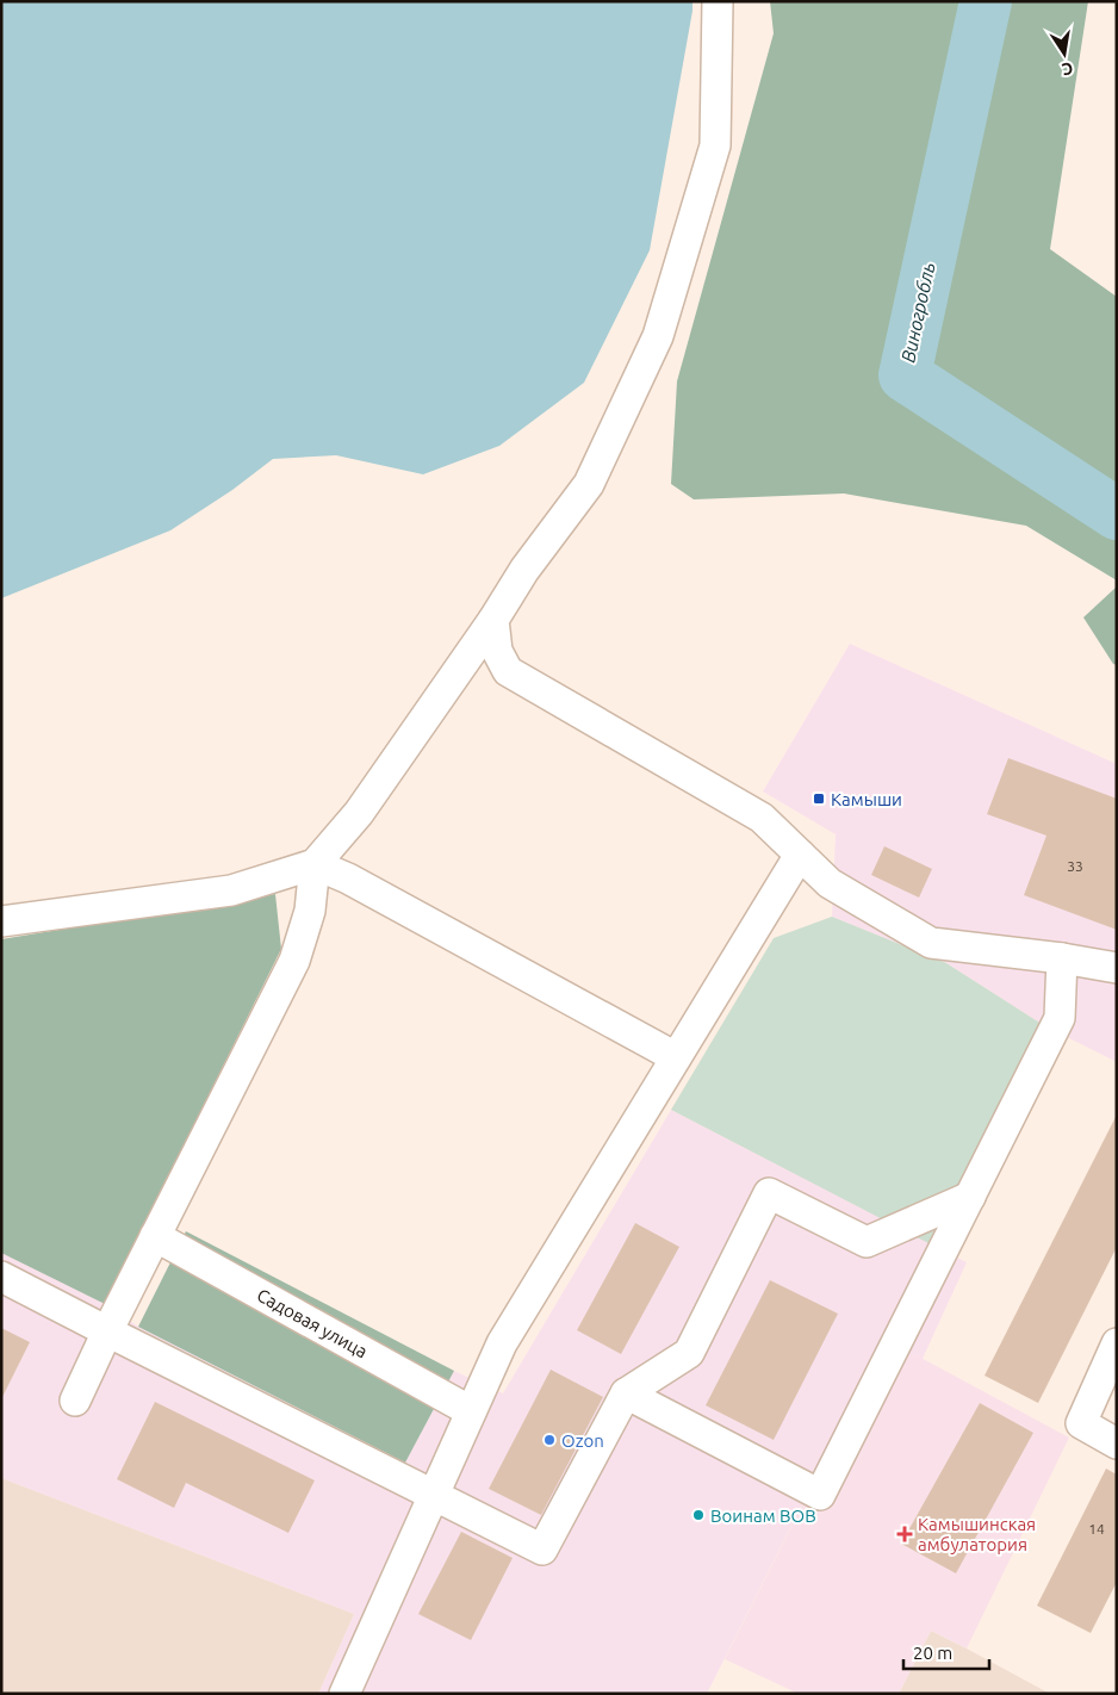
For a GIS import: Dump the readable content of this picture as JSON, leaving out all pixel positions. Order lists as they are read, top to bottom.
{
  "streets": {
    "street": ["Садовая улица"]
  },
  "water": ["Виногробль"],
  "places": {
    "transit": ["Камыши"],
    "other": ["Ozon", "Воинам ВОВ"],
    "health": ["Камышинская амбулатория"]
  },
  "house_numbers": ["33", "14"],
  "scale_bar": "20 m",
  "north": "bottom"
}
